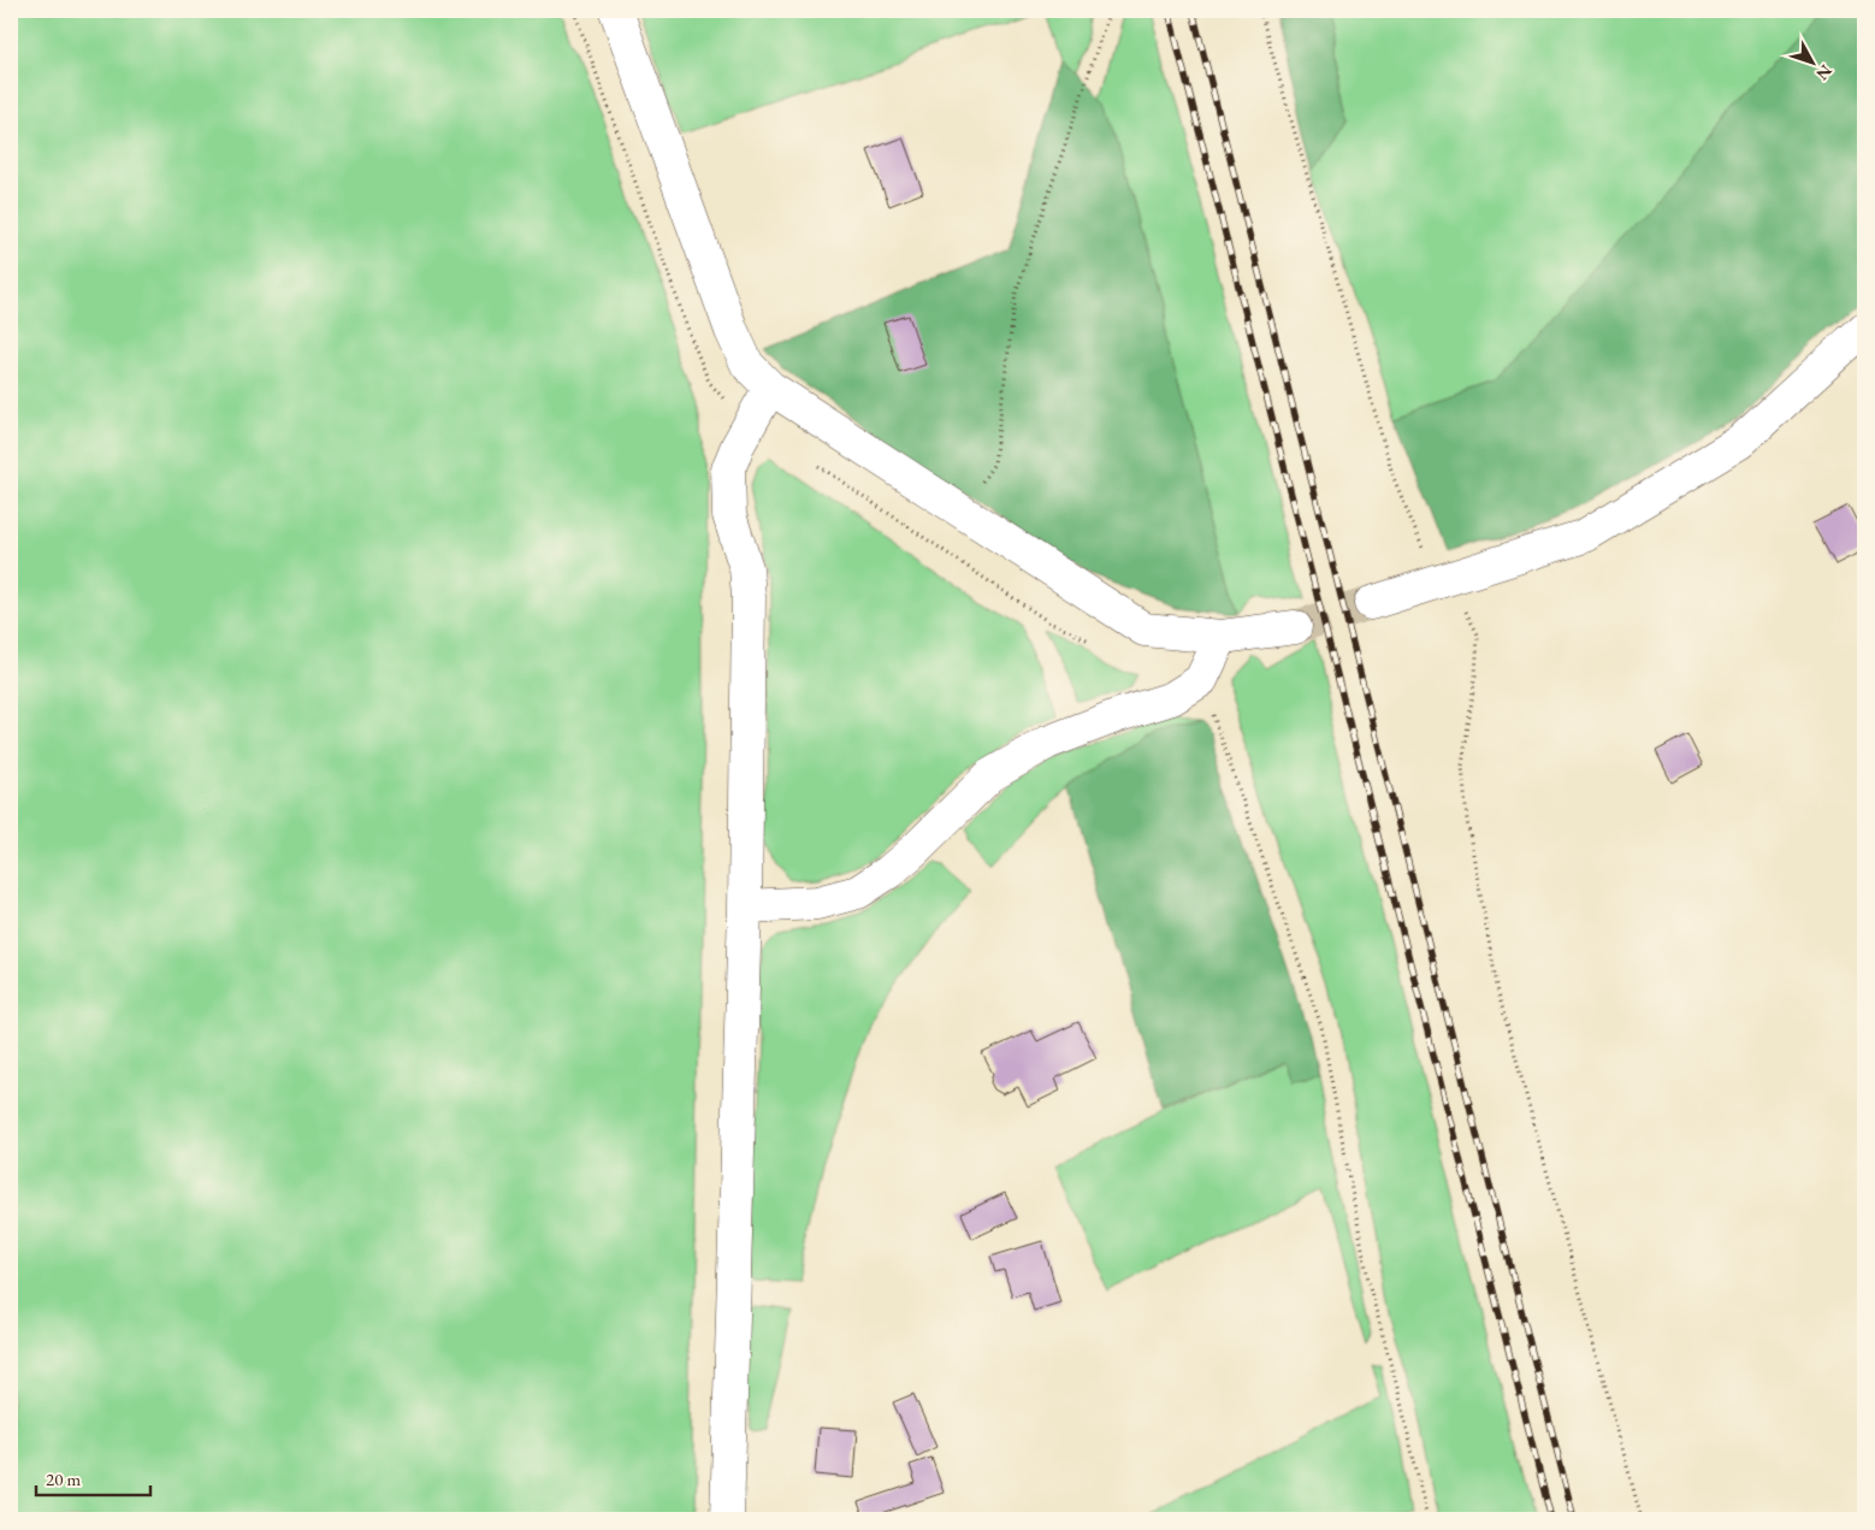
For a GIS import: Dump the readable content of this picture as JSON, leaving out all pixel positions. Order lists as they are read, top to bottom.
{
  "scale_bar": "20 m",
  "north": "bottom right"
}
